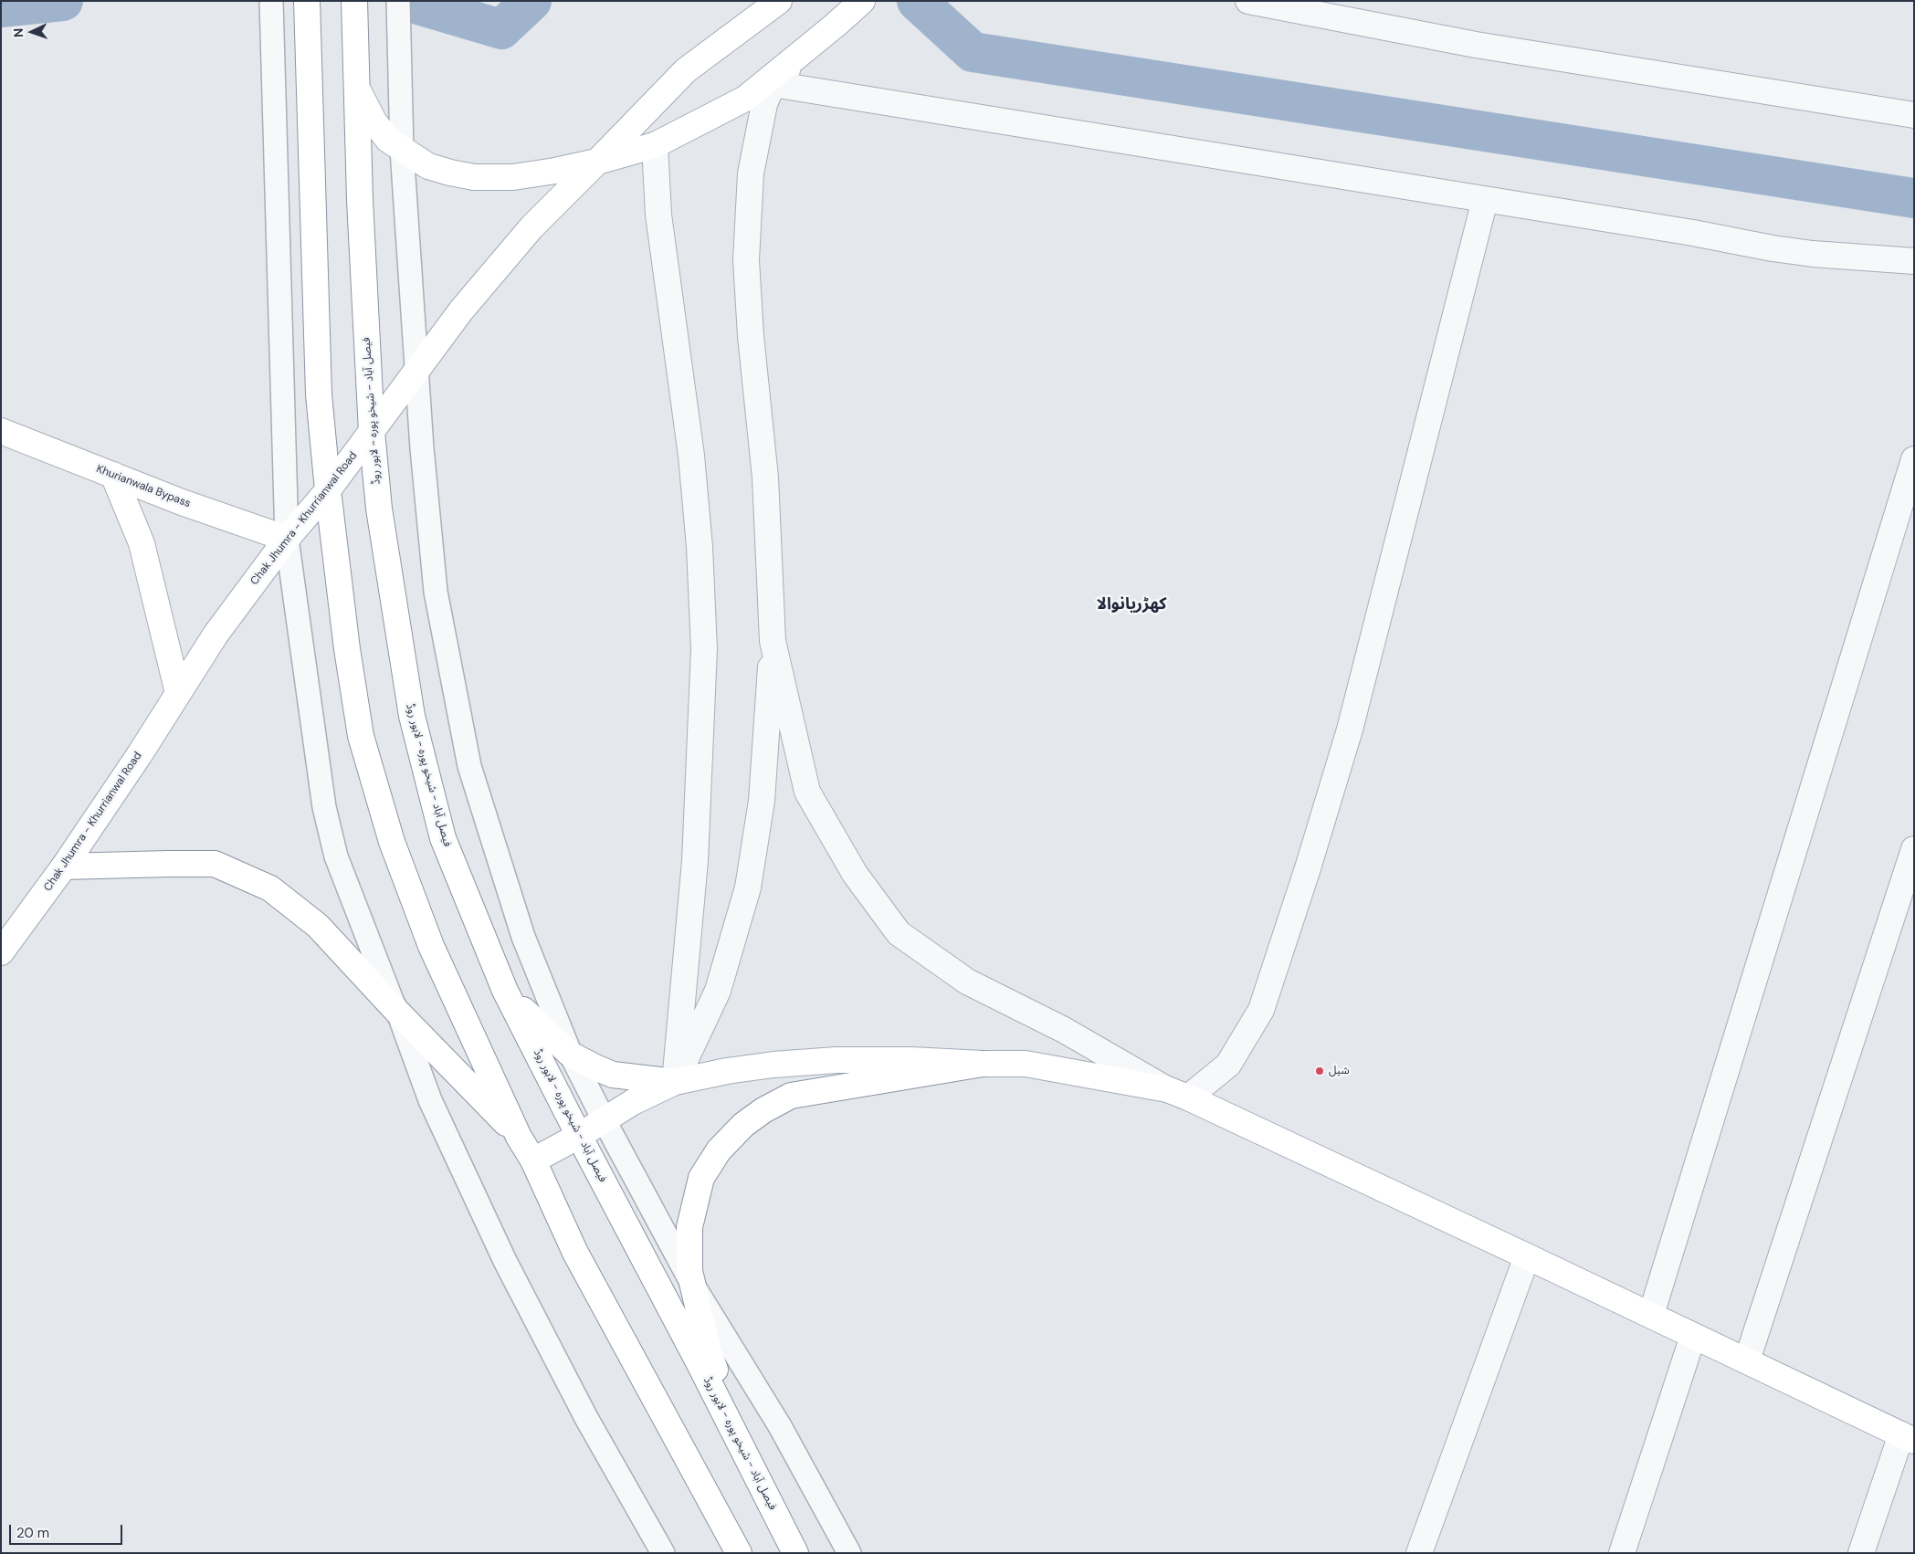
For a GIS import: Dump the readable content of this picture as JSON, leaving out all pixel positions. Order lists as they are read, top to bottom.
{
  "streets": {
    "main road": ["فیصل آباد - شیخو پورہ - لاہور روڈ", "Khurianwala Bypass", "Chak Jhumra - Khurrianwal Road"]
  },
  "crossings": [
    ["فیصل آباد - شیخو پورہ - لاہور روڈ", "Chak Jhumra - Khurrianwal Road"],
    ["Khurianwala Bypass", "Chak Jhumra - Khurrianwal Road"]
  ],
  "districts": ["کھڑریانوالا"],
  "places": ["شیل"],
  "scale_bar": "20 m",
  "north": "left"
}
